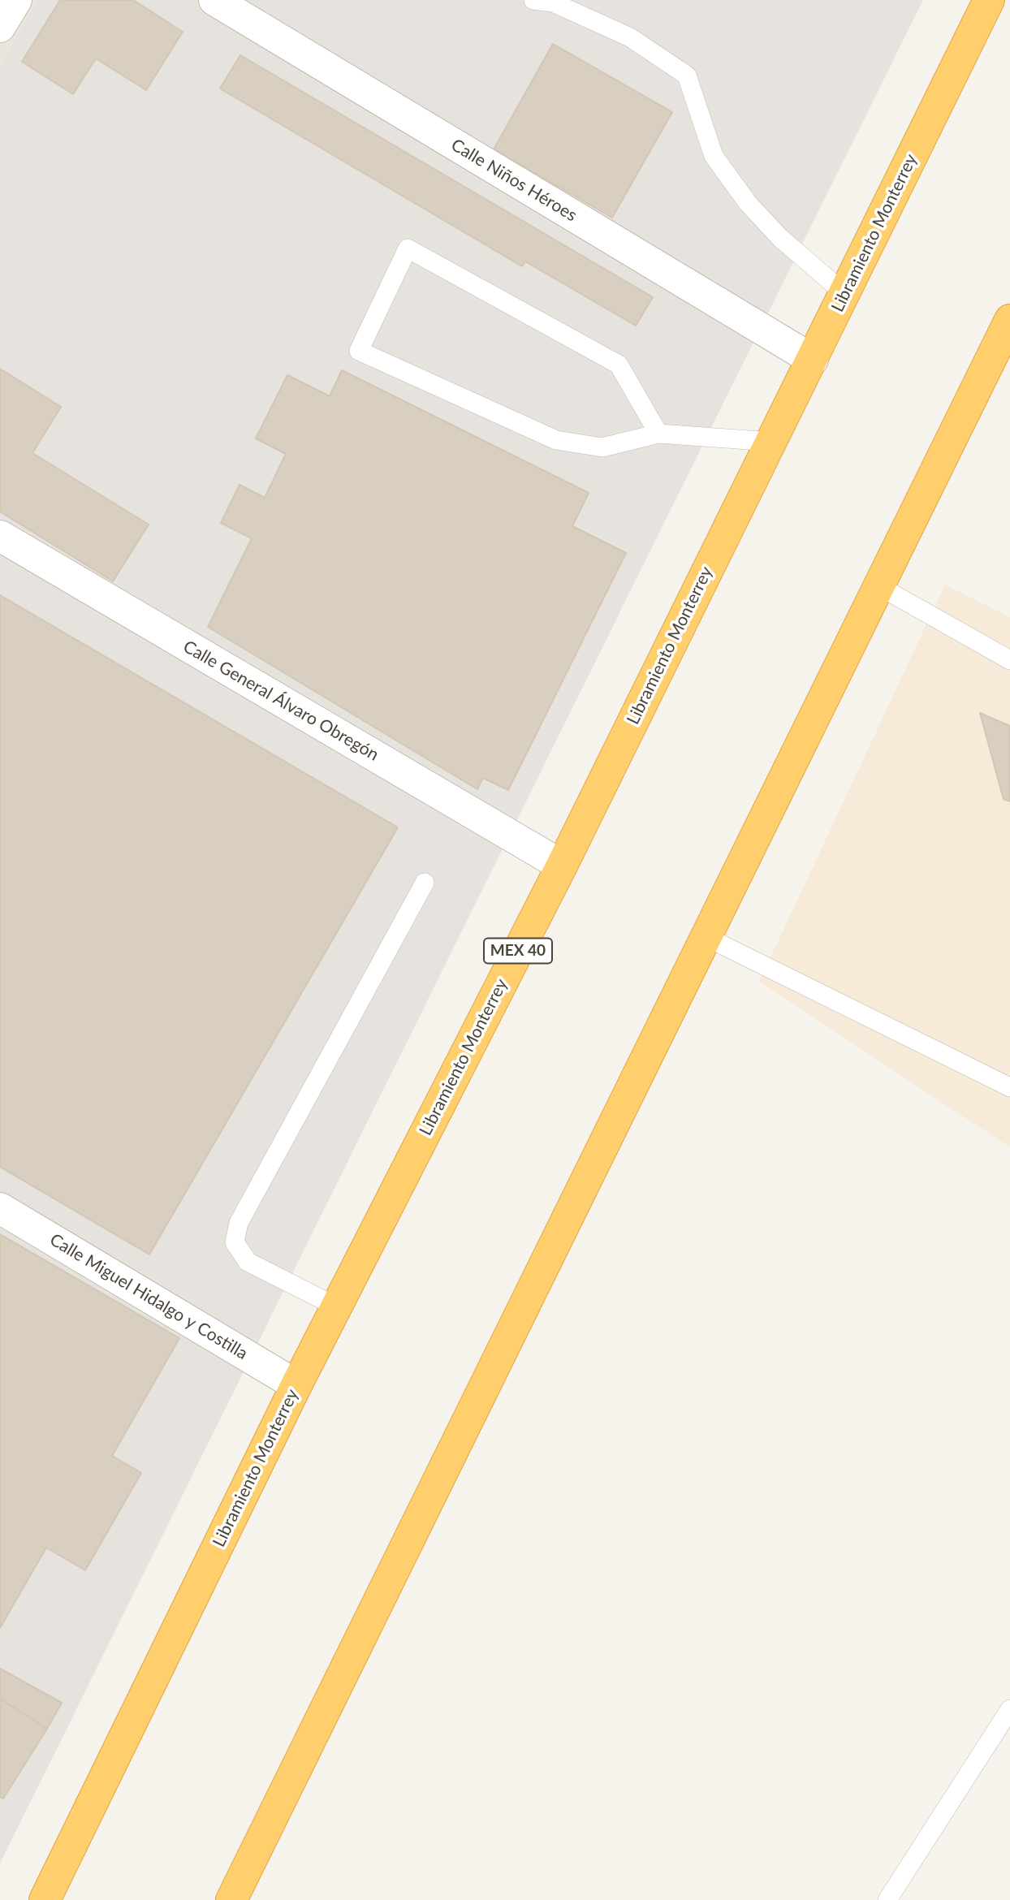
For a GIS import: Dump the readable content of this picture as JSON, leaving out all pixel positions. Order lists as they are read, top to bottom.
{
  "streets": {
    "highway": ["Libramiento Monterrey", "MEX 40"],
    "street": ["Calle Niños Héroes", "Calle General Álvaro Obregón", "Calle Miguel Hidalgo y Costilla"]
  },
  "crossings": [
    ["Calle Niños Héroes", "Libramiento Monterrey"],
    ["Libramiento Monterrey", "Calle General Álvaro Obregón"],
    ["Libramiento Monterrey", "Calle Miguel Hidalgo y Costilla"]
  ]
}
